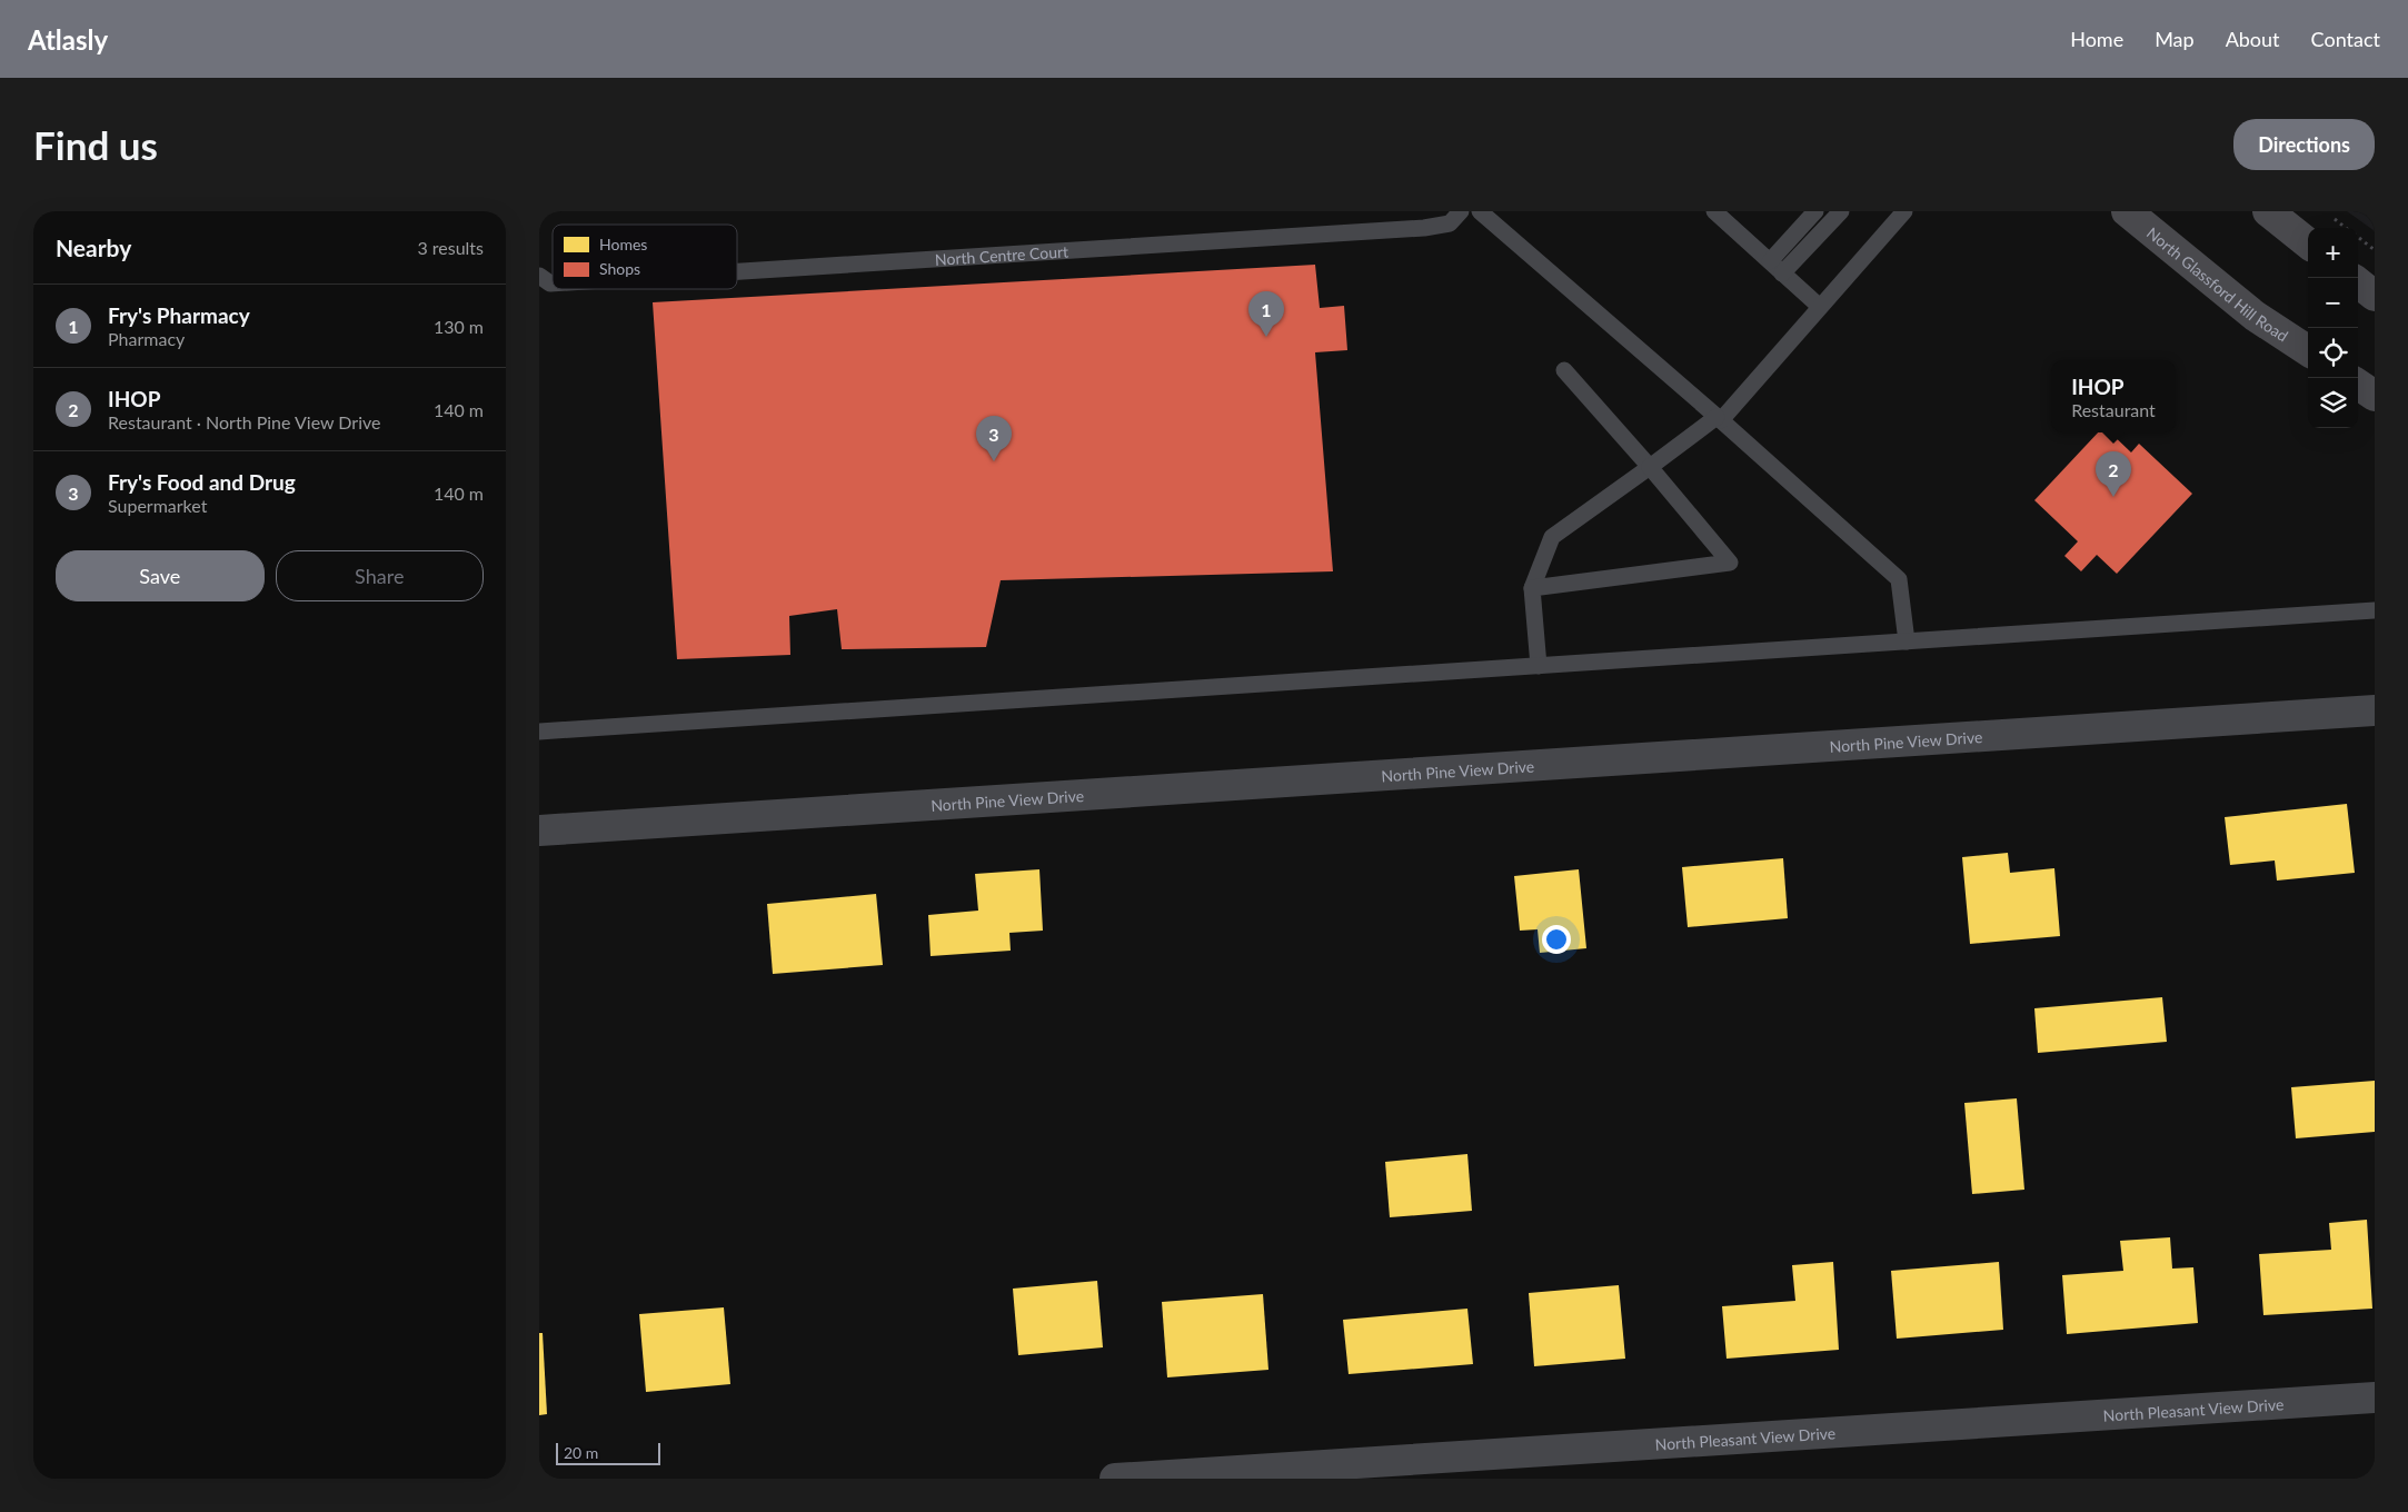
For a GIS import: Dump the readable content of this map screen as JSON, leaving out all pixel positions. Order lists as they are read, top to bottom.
{
  "streets": {
    "main road": ["North Glassford Hill Road"],
    "street": ["North Pine View Drive", "North Pleasant View Drive"],
    "lane": ["North Centre Court"]
  },
  "legend": ["Homes", "Shops"],
  "scale_bar": "20 m",
  "page": {
    "header": "Atlasly",
    "nav": [
      "Home",
      "Map",
      "About",
      "Contact"
    ],
    "buttons": [
      "Directions",
      ["Save", "Share"]
    ],
    "title": "Find us",
    "heading": ["Nearby", "3 results"],
    "map_buttons": ["+", "−"],
    "list": [
      {
        "mark": "1",
        "name": "Fry's Pharmacy",
        "note": "Pharmacy",
        "value": "130 m"
      },
      {
        "mark": "2",
        "name": "IHOP",
        "note": "Restaurant · North Pine View Drive",
        "value": "140 m"
      },
      {
        "mark": "3",
        "name": "Fry's Food and Drug",
        "note": "Supermarket",
        "value": "140 m"
      }
    ],
    "pins": ["1", "3", "2"],
    "popup": ["IHOP", "Restaurant"],
    "scale": "20 m"
  }
}
